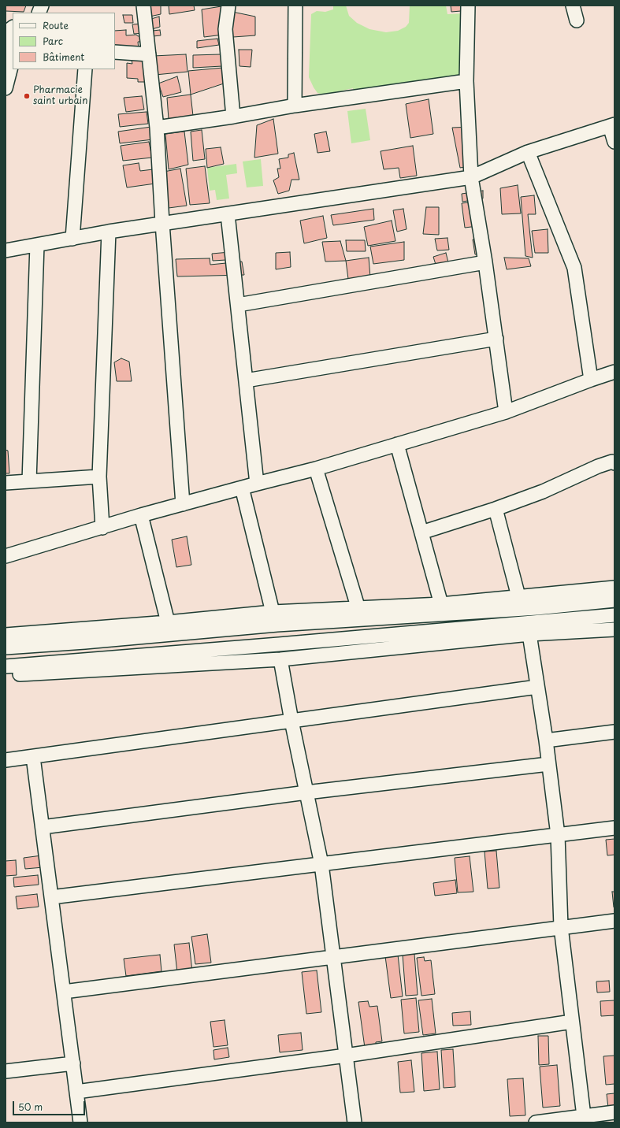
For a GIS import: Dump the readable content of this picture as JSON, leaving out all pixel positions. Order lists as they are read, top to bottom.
{
  "places": ["Pharmacie saint urbain"],
  "legend": ["Route", "Parc", "Bâtiment"],
  "scale_bar": "50 m"
}
